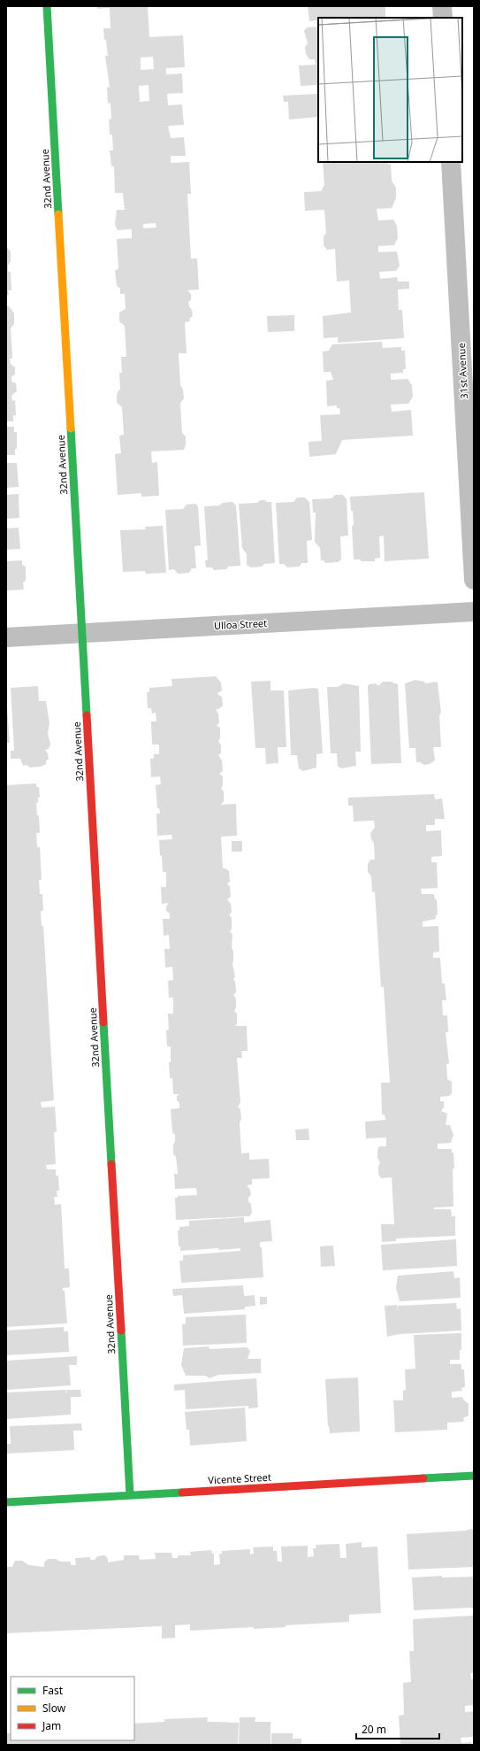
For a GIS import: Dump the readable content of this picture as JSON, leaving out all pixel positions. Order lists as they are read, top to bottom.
{
  "streets": {
    "street": [
      "32nd Avenue",
      "31st Avenue",
      "Ulloa Street",
      "Vicente Street"
    ]
  },
  "crossings": [
    ["32nd Avenue", "Ulloa Street"],
    ["32nd Avenue", "Vicente Street"]
  ],
  "legend": ["Fast", "Slow", "Jam"],
  "scale_bar": "20 m"
}
